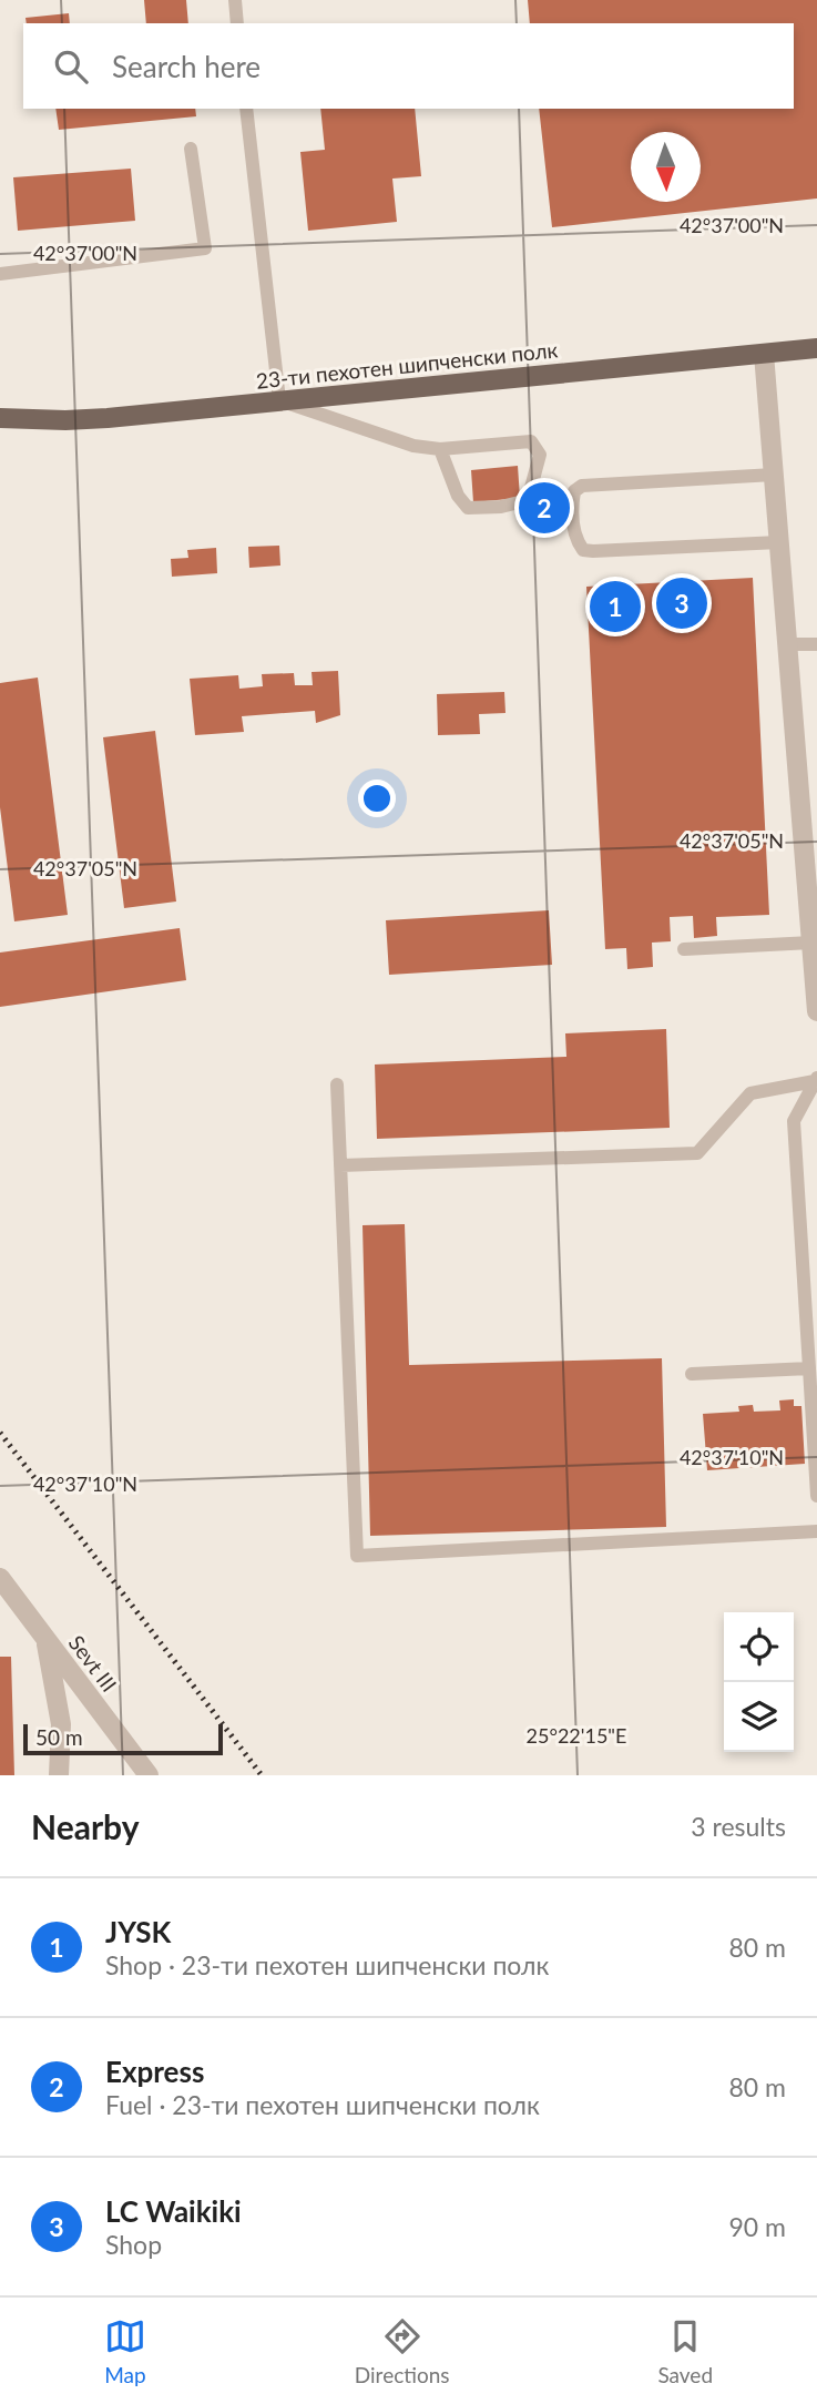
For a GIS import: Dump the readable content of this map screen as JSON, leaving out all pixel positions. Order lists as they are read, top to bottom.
{
  "streets": {
    "main road": ["23-ти пехотен шипченски полк"],
    "street": ["Sevt III"]
  },
  "scale_bar": "50 m",
  "north": "bottom",
  "page": {
    "search": "Search here",
    "pins": ["2", "3", "1"],
    "scale": "50 m",
    "heading": ["Nearby", "3 results"],
    "list": [
      {
        "mark": "1",
        "name": "JYSK",
        "note": "Shop · 23-ти пехотен шипченски полк",
        "value": "80 m"
      },
      {
        "mark": "2",
        "name": "Express",
        "note": "Fuel · 23-ти пехотен шипченски полк",
        "value": "80 m"
      },
      {
        "mark": "3",
        "name": "LC Waikiki",
        "note": "Shop",
        "value": "90 m"
      }
    ],
    "nav": ["Map", "Directions", "Saved"]
  },
  "coordinates": [
    "42°37'00\"N",
    "42°37'05\"N",
    "42°37'10\"N",
    "25°22'15\"E"
  ]
}
